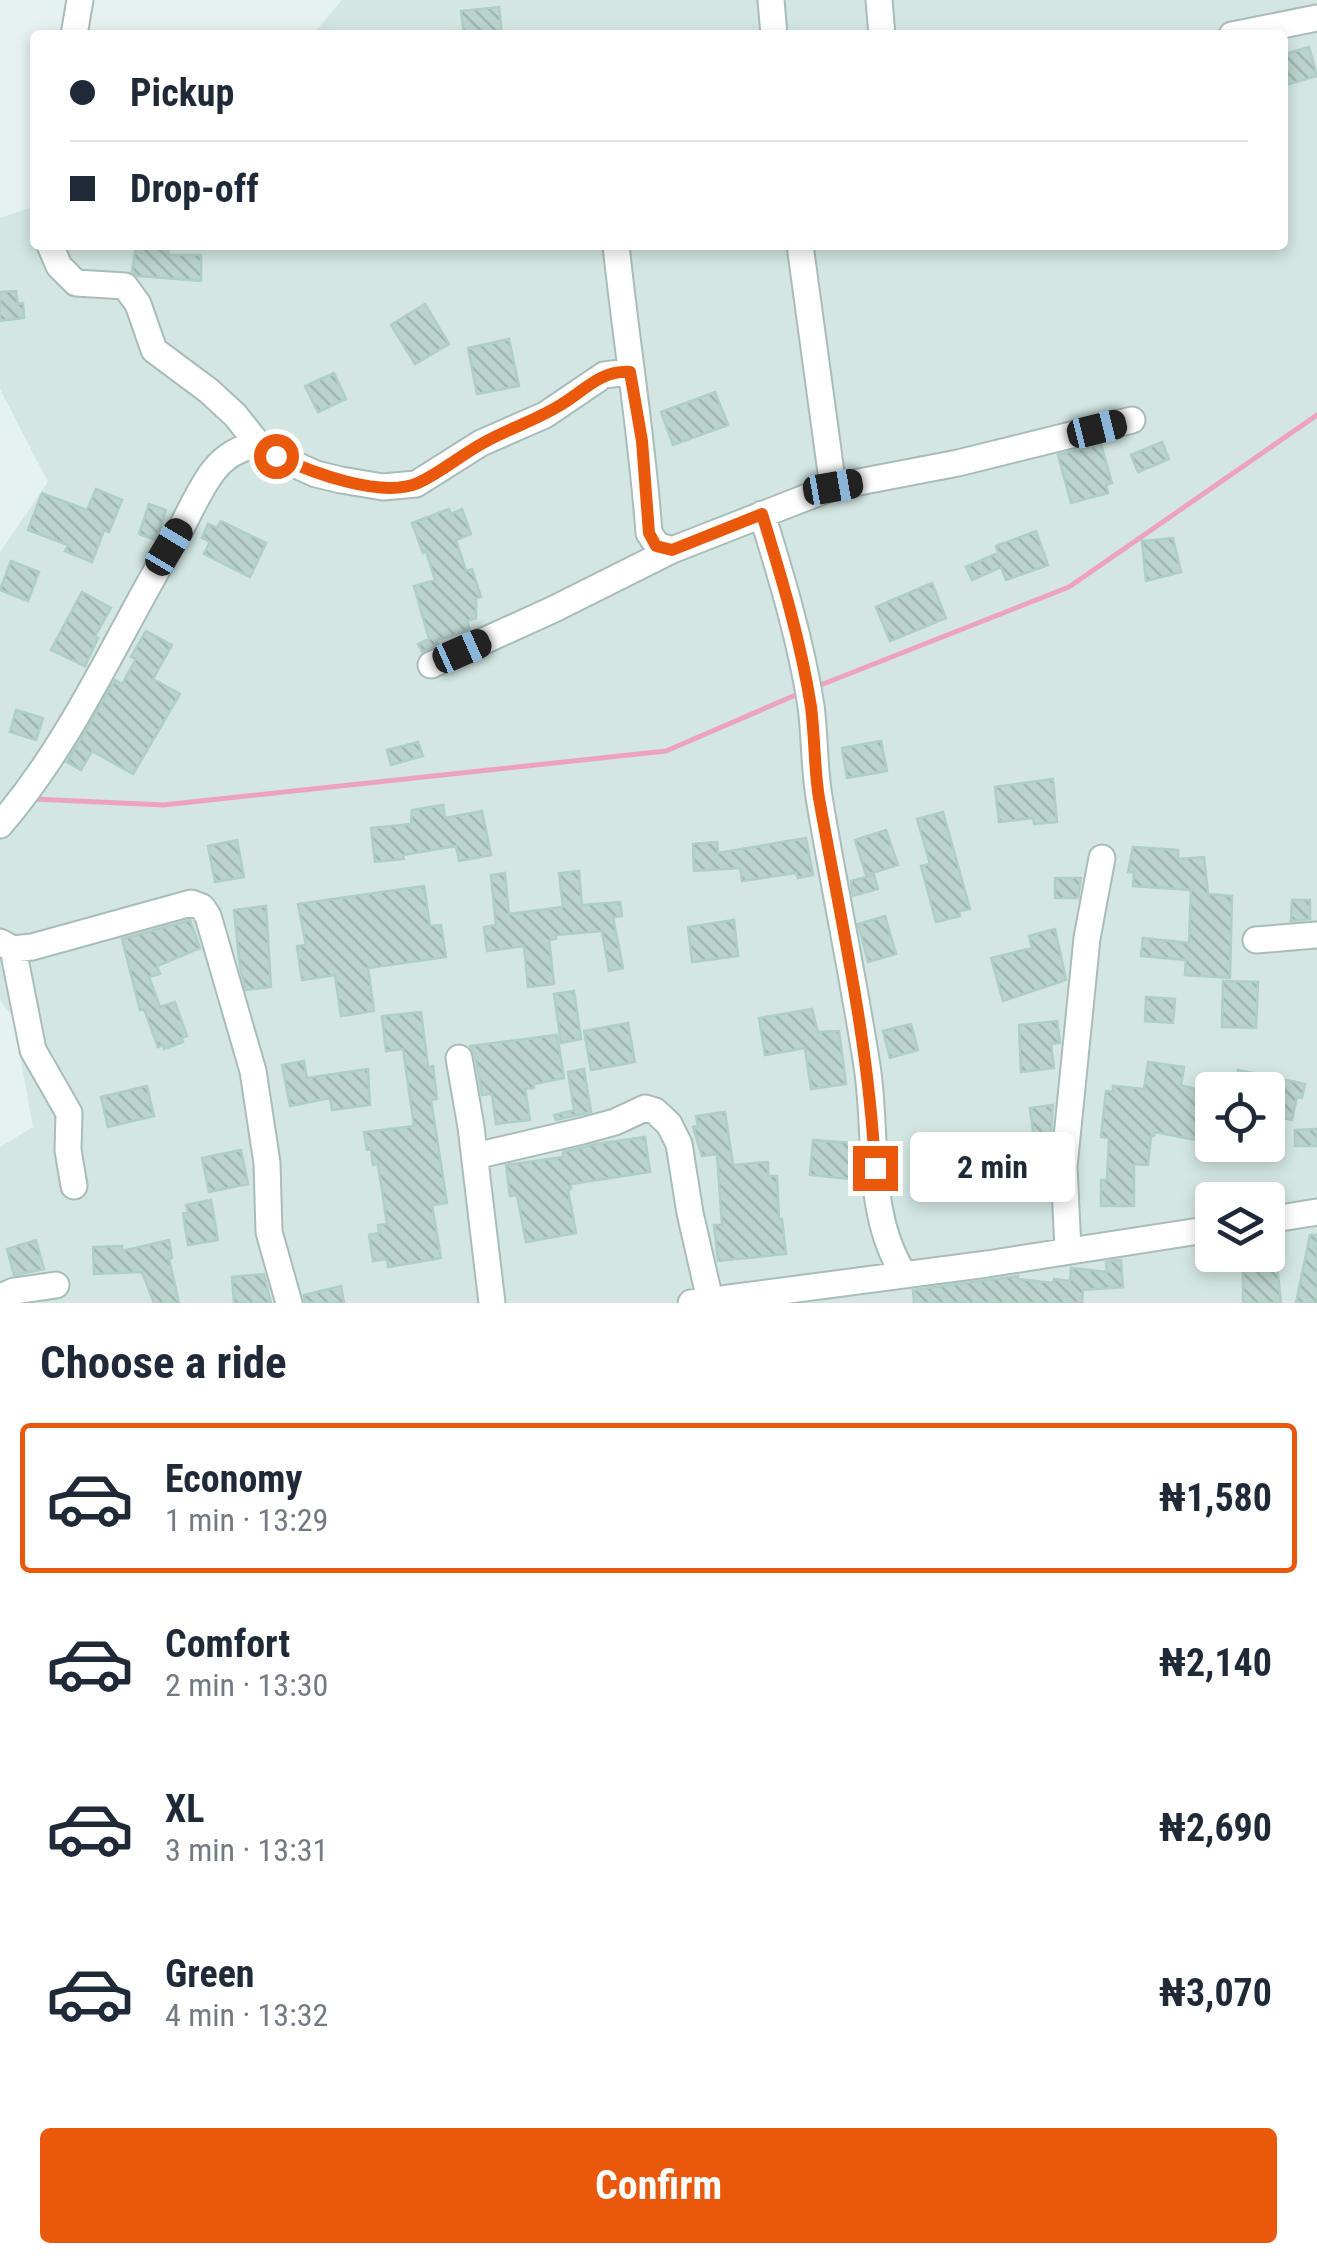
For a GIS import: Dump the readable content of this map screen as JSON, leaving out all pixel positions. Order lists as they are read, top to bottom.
{
  "page": {
    "banner": ["Pickup", "Drop-off"],
    "bubble": "2 min",
    "heading": "Choose a ride",
    "list": [
      {
        "name": "Economy",
        "note": "1 min · 13:29",
        "value": "₦1,580"
      },
      {
        "name": "Comfort",
        "note": "2 min · 13:30",
        "value": "₦2,140"
      },
      {
        "name": "XL",
        "note": "3 min · 13:31",
        "value": "₦2,690"
      },
      {
        "name": "Green",
        "note": "4 min · 13:32",
        "value": "₦3,070"
      }
    ],
    "buttons": "Confirm"
  }
}
